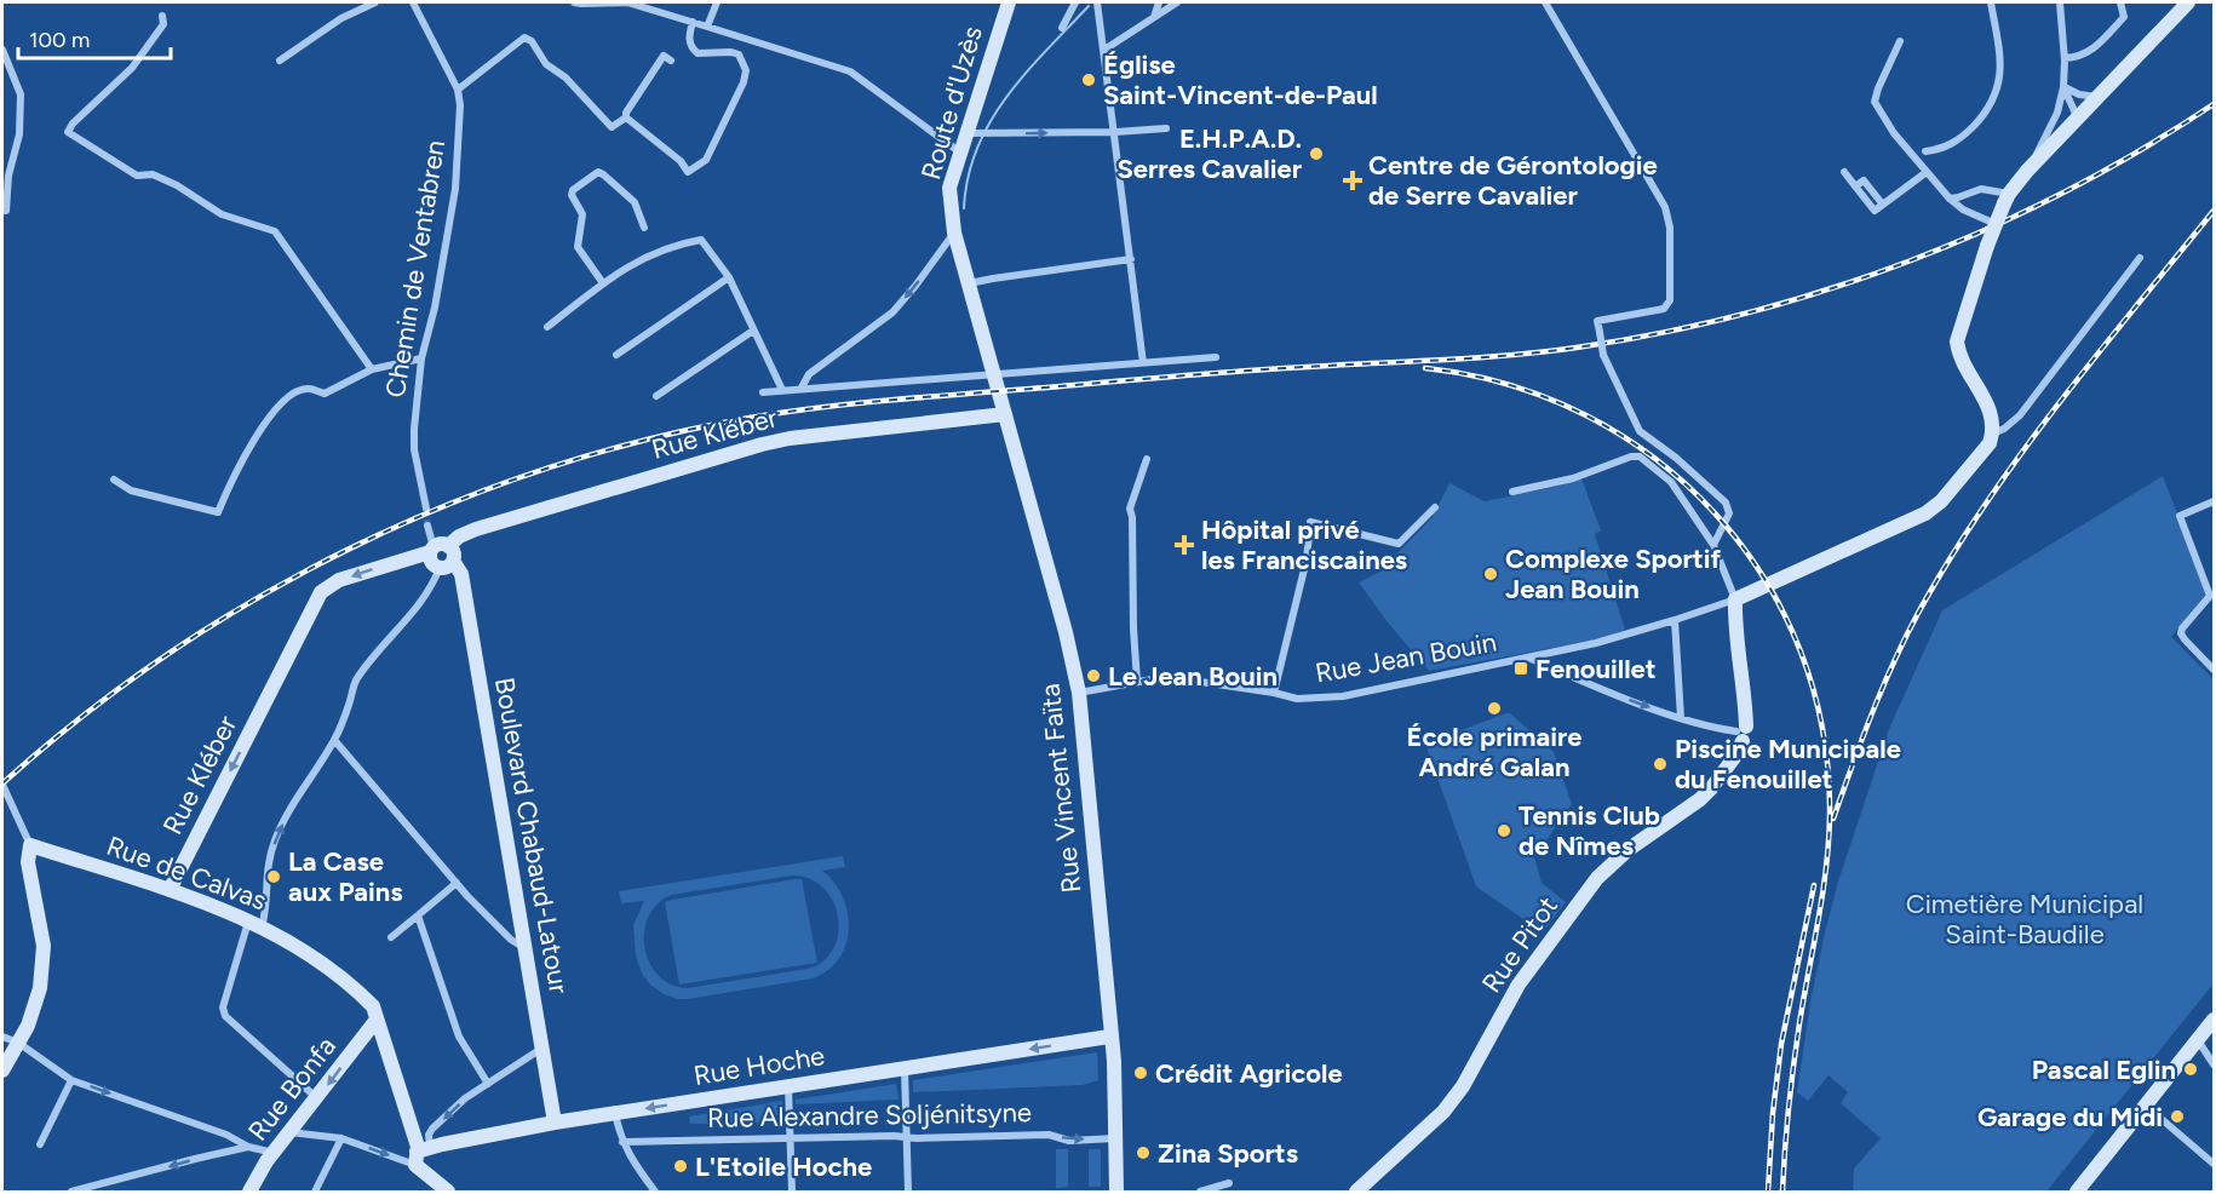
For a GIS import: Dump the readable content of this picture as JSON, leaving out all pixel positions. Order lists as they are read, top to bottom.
{
  "streets": {
    "street": [
      "Route d'Uzès",
      "Chemin de Ventabren",
      "Rue Kléber",
      "Rue Jean Bouin",
      "Rue Vincent Faïta",
      "Boulevard Chabaud-Latour",
      "Rue de Calvas",
      "Rue Pitot",
      "Rue Hoche",
      "Rue Bonfa",
      "Rue Alexandre Soljénitsyne"
    ]
  },
  "crossings": [
    ["Route d'Uzès", "Rue Vincent Faïta"],
    ["Rue Kléber", "Rue Vincent Faïta"],
    ["Rue Kléber", "Boulevard Chabaud-Latour"],
    ["Rue Kléber", "Rue de Calvas"],
    ["Rue Jean Bouin", "Rue Vincent Faïta"],
    ["Rue Vincent Faïta", "Rue Hoche"],
    ["Rue Vincent Faïta", "Rue Alexandre Soljénitsyne"],
    ["Boulevard Chabaud-Latour", "Rue Hoche"],
    ["Rue de Calvas", "Rue Hoche"],
    ["Rue de Calvas", "Rue Bonfa"]
  ],
  "one_way": ["Rue Hoche", "Rue Alexandre Soljénitsyne"],
  "parks": ["Cimetière Municipal Saint-Baudile"],
  "places": {
    "other": [
      "Église Saint-Vincent-de-Paul",
      "E.H.P.A.D. Serres Cavalier",
      "Complexe Sportif Jean Bouin",
      "Le Jean Bouin",
      "École primaire André Galan",
      "Piscine Municipale du Fenouillet",
      "Tennis Club de Nîmes",
      "La Case aux Pains",
      "Pascal Eglin",
      "Crédit Agricole",
      "Garage du Midi",
      "Zina Sports",
      "L'Etoile Hoche"
    ],
    "health": ["Centre de Gérontologie de Serre Cavalier", "Hôpital privé les Franciscaines"],
    "transit": ["Fenouillet"]
  },
  "scale_bar": "100 m"
}
